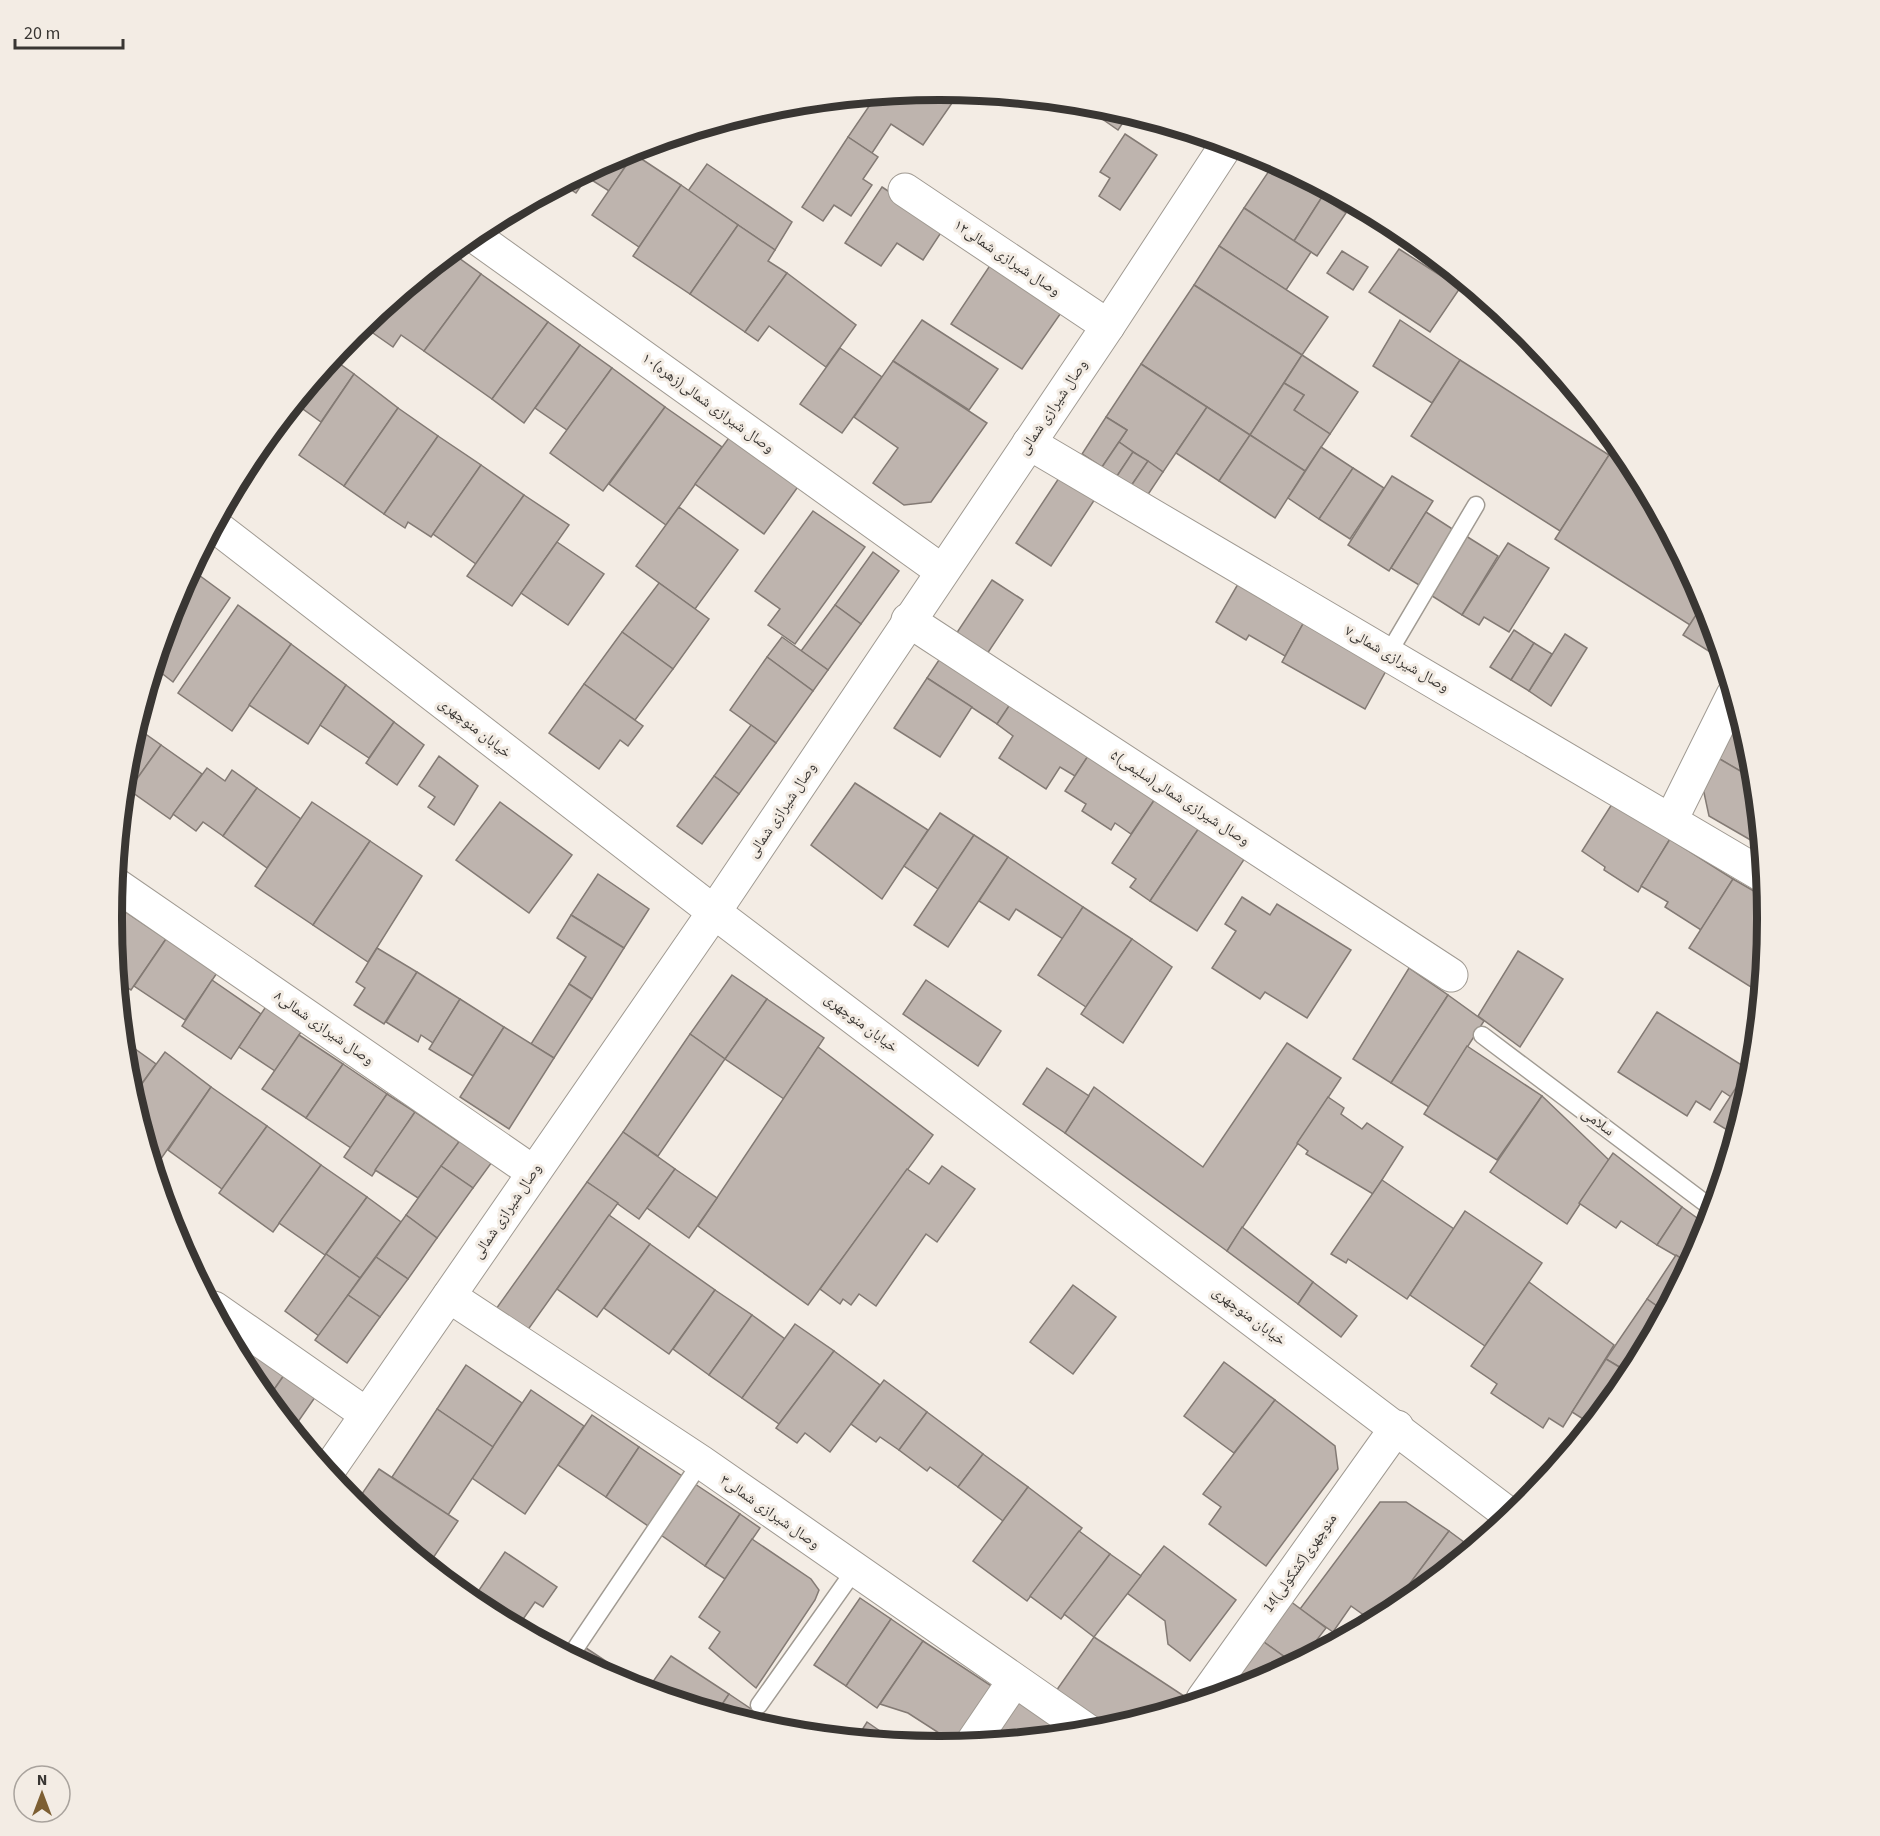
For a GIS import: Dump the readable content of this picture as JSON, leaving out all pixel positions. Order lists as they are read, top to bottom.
{
  "streets": {
    "street": [
      "۱۲وصال شیرازی شمالی",
      "۱۰وصال شیرازی شمالی(زهره)",
      "وصال شیرازی شمالی",
      "وصال شیرازی شمالی۷",
      "خیابان منوچهری",
      "۵وصال شیرازی شمالی(سلیمی)",
      "وصال شیرازی شمالی۸",
      "وصال شیرازی شمالی۳",
      "14منوچهری(کشکولی)"
    ],
    "lane": ["سلامی"]
  },
  "crossings": [
    ["۱۲وصال شیرازی شمالی", "وصال شیرازی شمالی"],
    ["۱۰وصال شیرازی شمالی(زهره)", "وصال شیرازی شمالی"],
    ["وصال شیرازی شمالی", "وصال شیرازی شمالی۷"],
    ["وصال شیرازی شمالی", "خیابان منوچهری"],
    ["وصال شیرازی شمالی", "۵وصال شیرازی شمالی(سلیمی)"],
    ["وصال شیرازی شمالی", "وصال شیرازی شمالی۸"],
    ["وصال شیرازی شمالی", "وصال شیرازی شمالی۳"],
    ["خیابان منوچهری", "14منوچهری(کشکولی)"]
  ],
  "scale_bar": "20 m",
  "north": "top"
}
